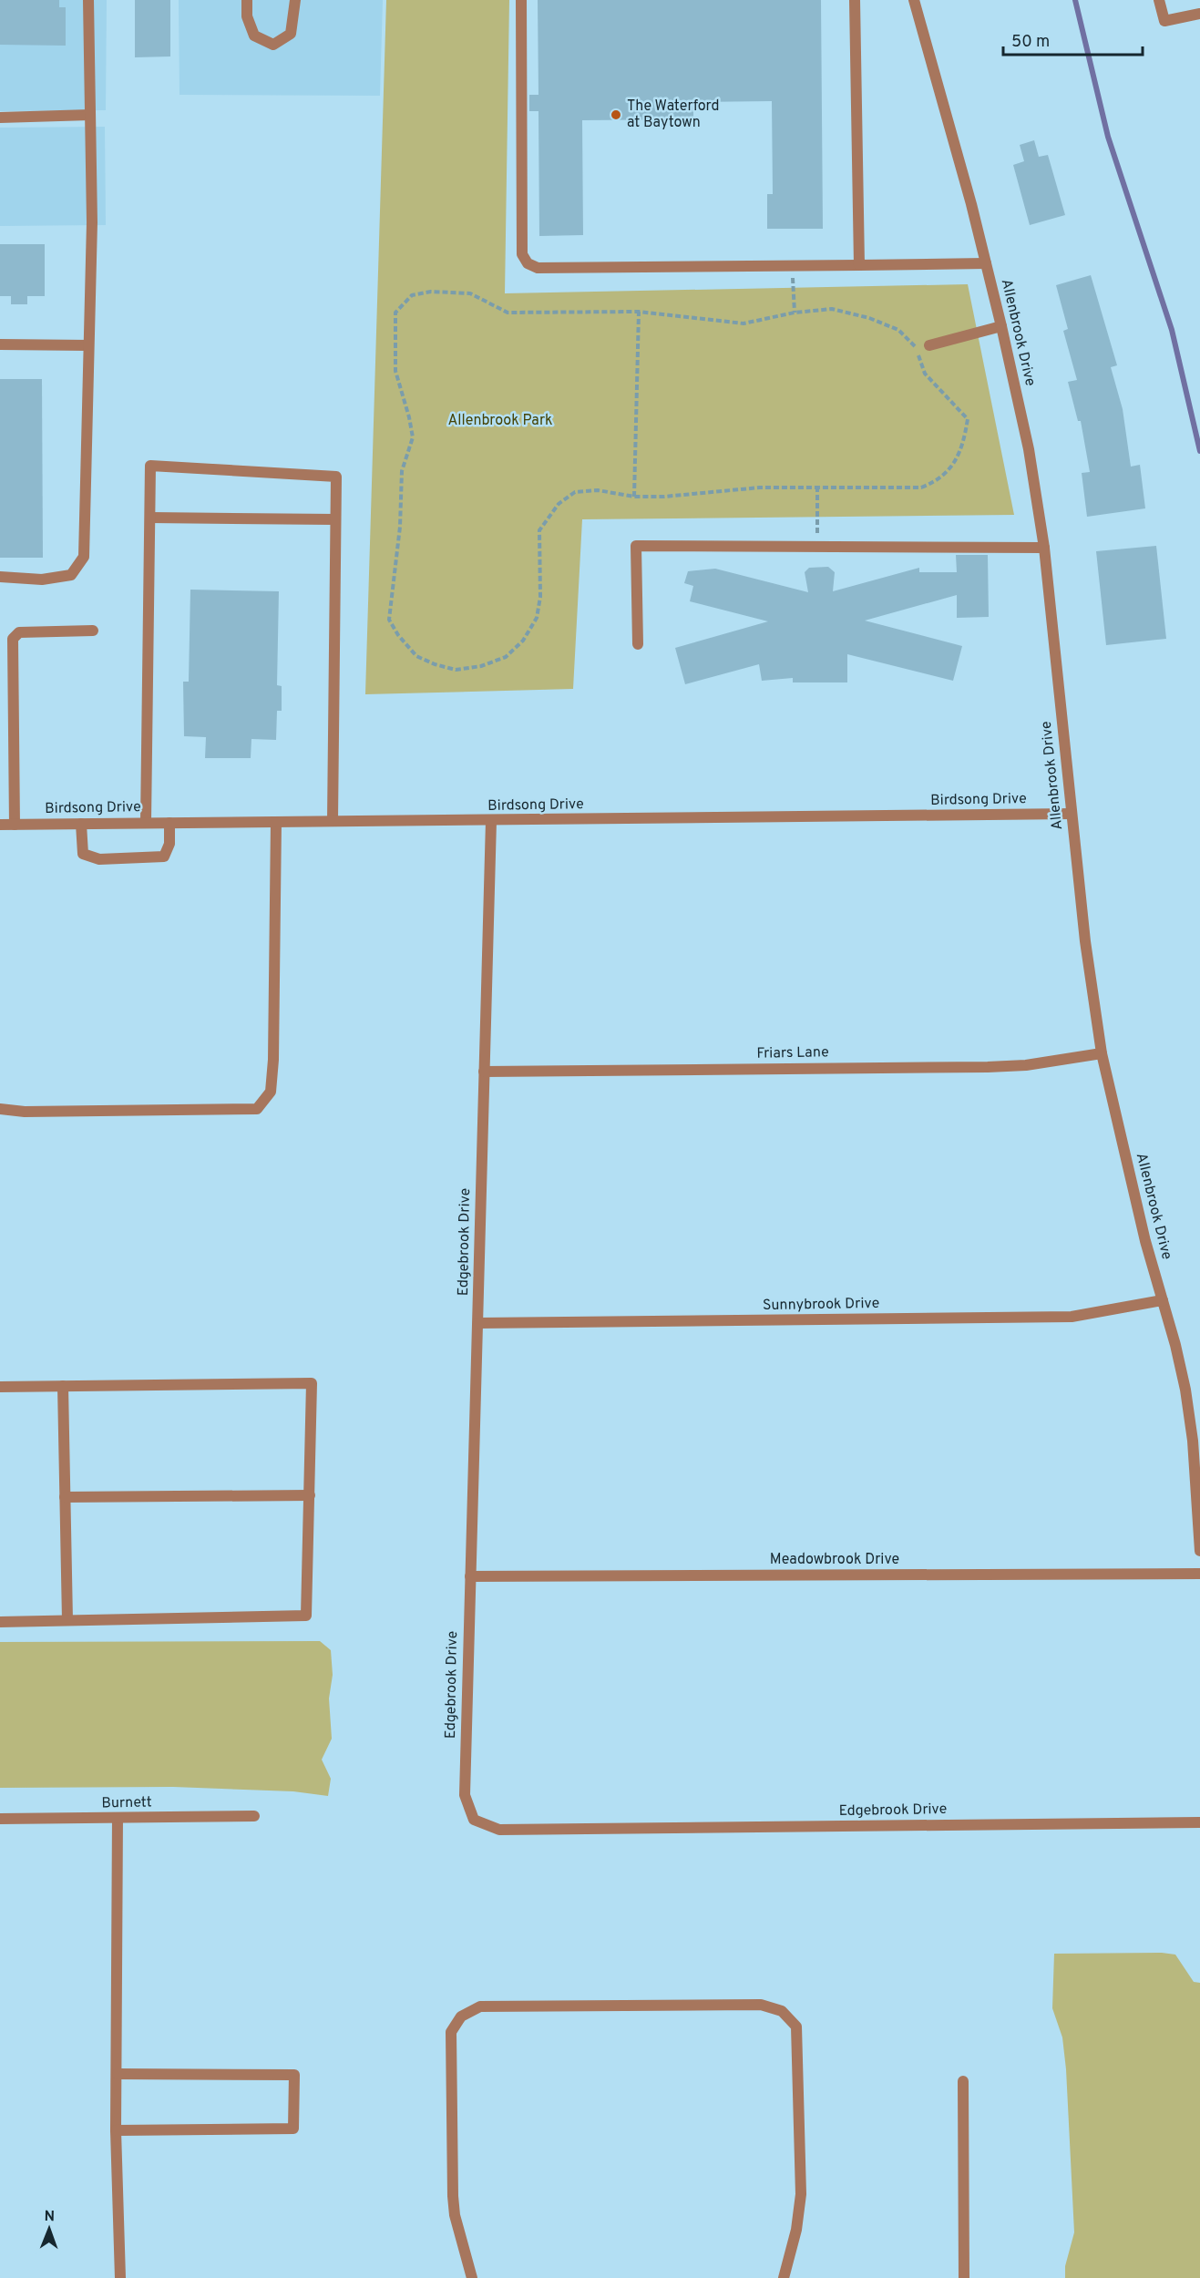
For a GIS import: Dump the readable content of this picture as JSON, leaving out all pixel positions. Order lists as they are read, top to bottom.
{
  "streets": {
    "street": [
      "Allenbrook Drive",
      "Birdsong Drive",
      "Friars Lane",
      "Edgebrook Drive",
      "Sunnybrook Drive",
      "Meadowbrook Drive",
      "Burnett"
    ]
  },
  "crossings": [
    ["Allenbrook Drive", "Birdsong Drive"],
    ["Allenbrook Drive", "Friars Lane"],
    ["Allenbrook Drive", "Sunnybrook Drive"],
    ["Birdsong Drive", "Edgebrook Drive"],
    ["Friars Lane", "Edgebrook Drive"],
    ["Edgebrook Drive", "Sunnybrook Drive"],
    ["Edgebrook Drive", "Meadowbrook Drive"]
  ],
  "parks": ["Allenbrook Park"],
  "places": ["The Waterford at Baytown"],
  "scale_bar": "50 m",
  "north": "top"
}
